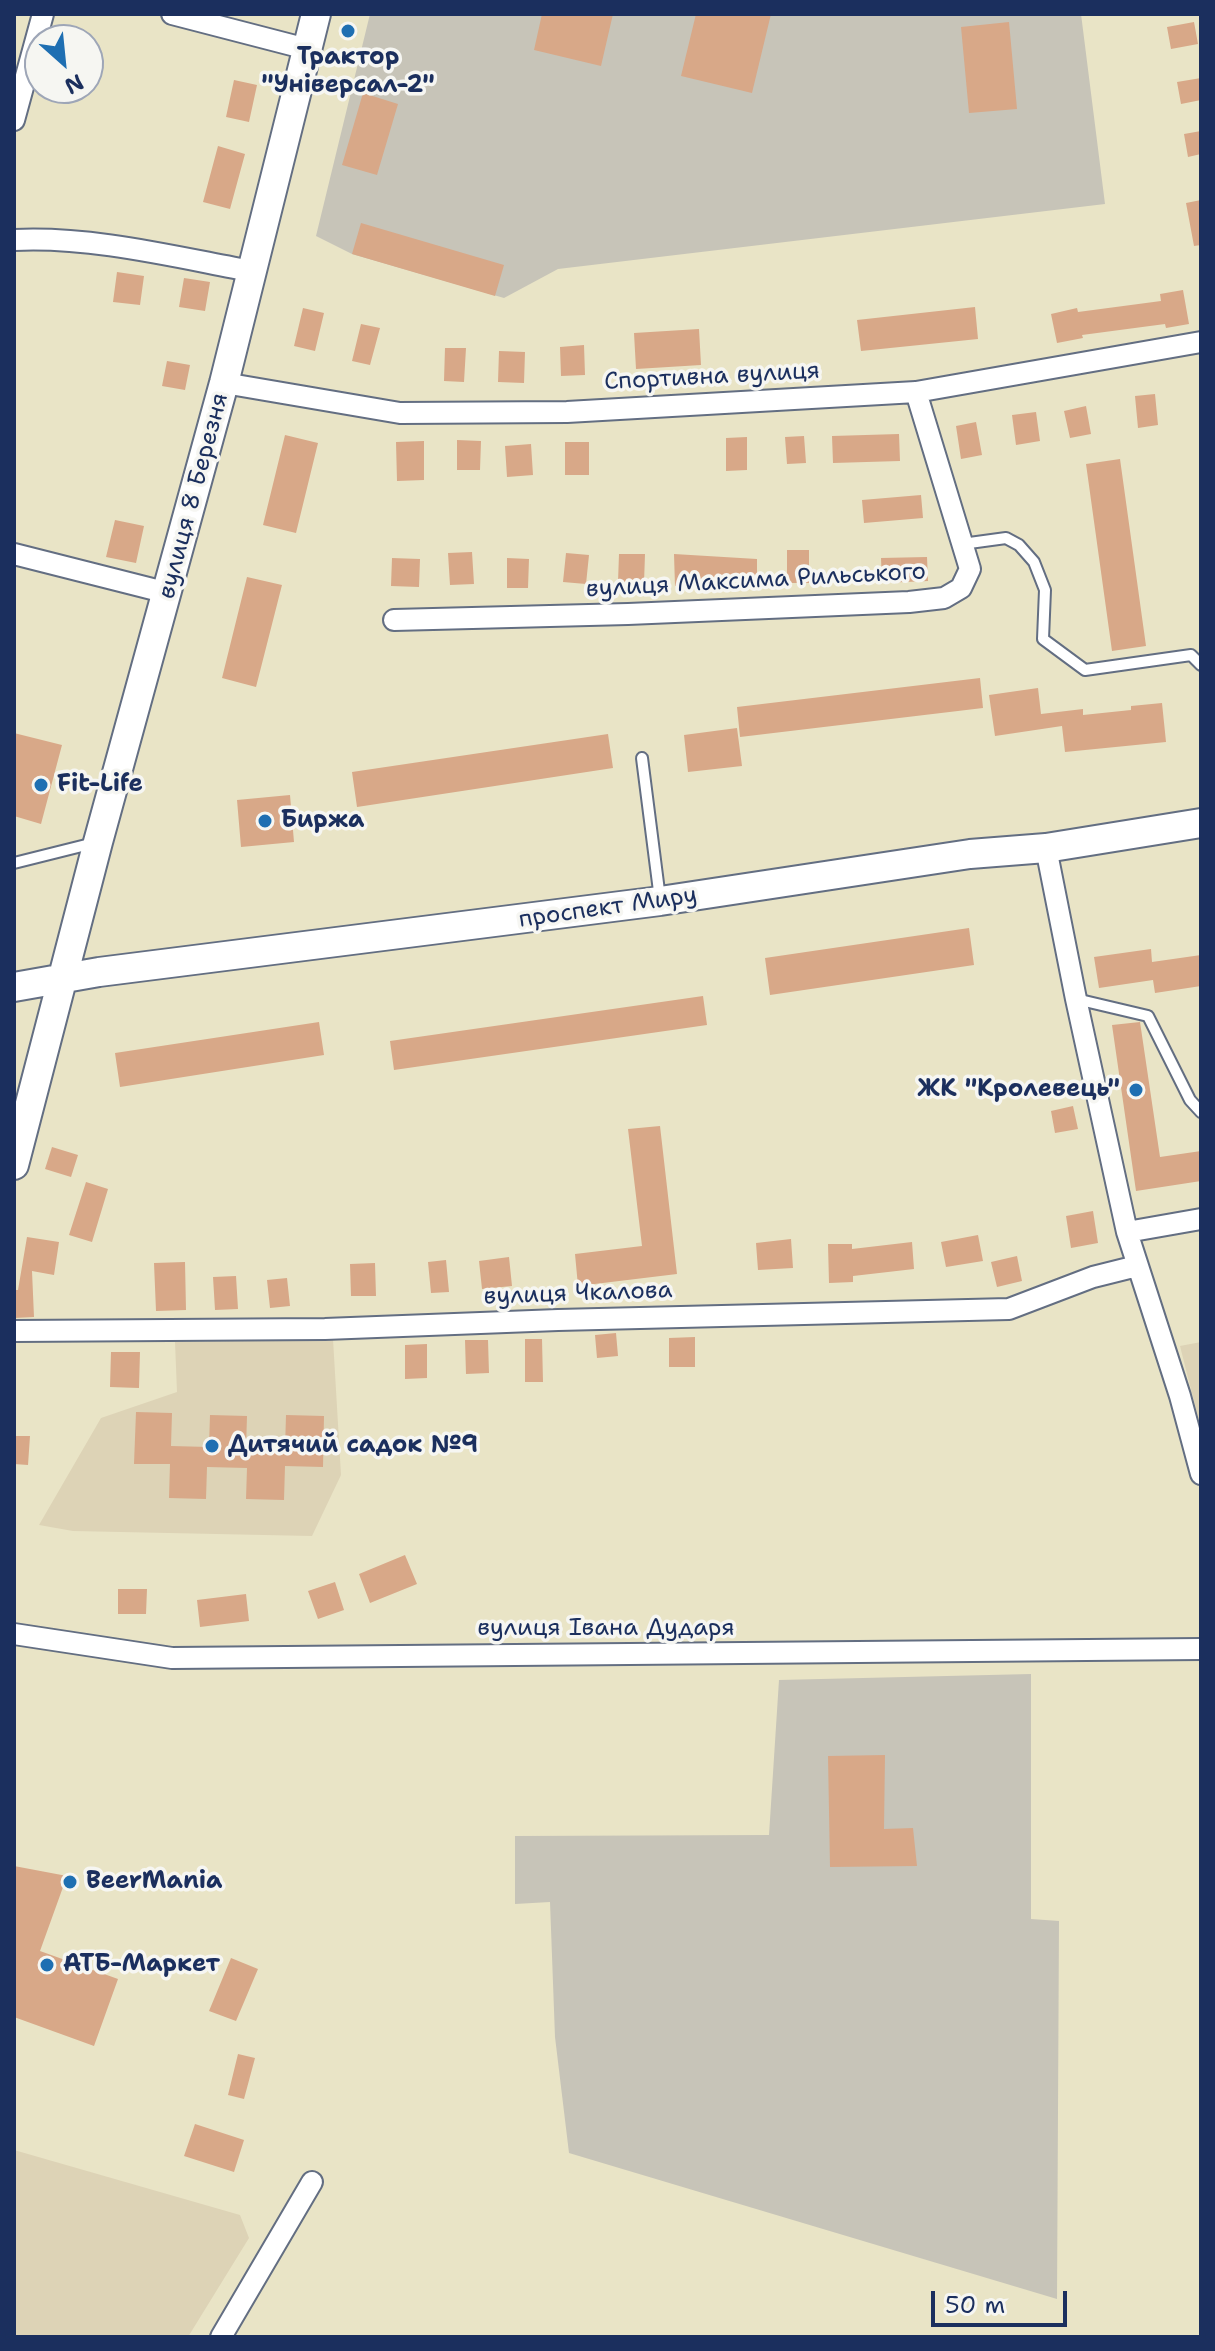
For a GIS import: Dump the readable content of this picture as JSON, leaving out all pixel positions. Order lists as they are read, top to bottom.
{
  "streets": {
    "main road": ["вулиця 8 Березня", "проспект Миру"],
    "street": [
      "Спортивна вулиця",
      "вулиця Максима Рильського",
      "вулиця Чкалова",
      "вулиця Івана Дударя"
    ]
  },
  "crossings": [
    ["Спортивна вулиця", "вулиця 8 Березня"],
    ["Спортивна вулиця", "вулиця Максима Рильського"],
    ["вулиця 8 Березня", "проспект Миру"]
  ],
  "places": [
    "Трактор \"Універсал-2\"",
    "Fit-Life",
    "Биржа",
    "ЖК \"Кролевець\"",
    "Дитячий садок №9",
    "BeerMania",
    "АТБ-Маркет"
  ],
  "scale_bar": "50 m",
  "north": "bottom right"
}
